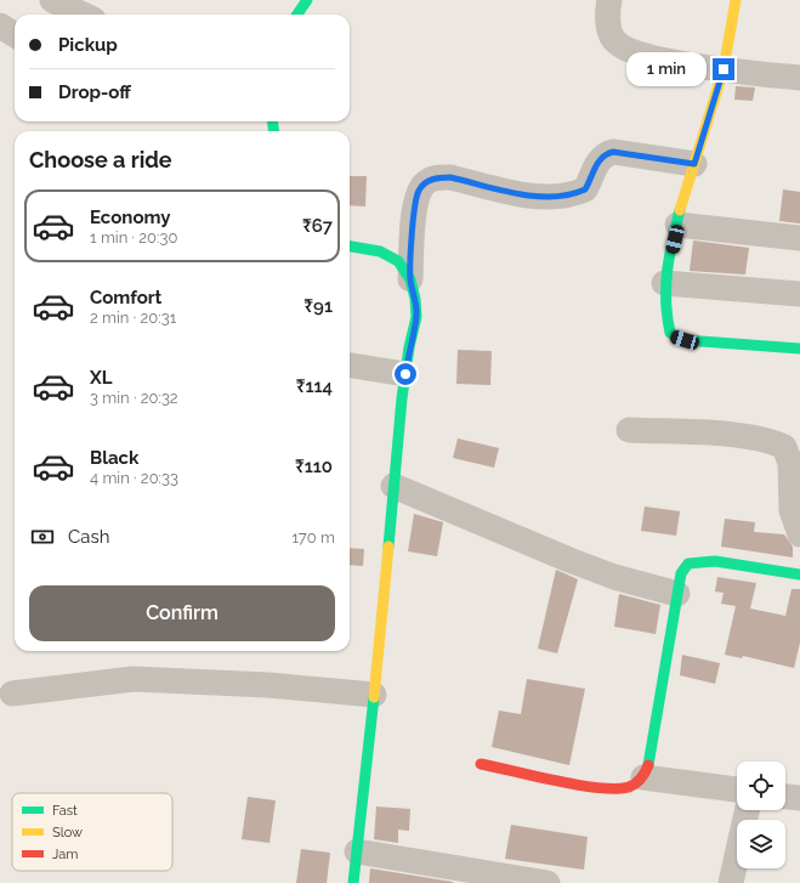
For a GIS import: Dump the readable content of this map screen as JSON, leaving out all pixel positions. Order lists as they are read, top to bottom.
{
  "legend": ["Fast", "Slow", "Jam"],
  "page": {
    "banner": ["Pickup", "Drop-off"],
    "bubble": "1 min",
    "heading": "Choose a ride",
    "list": [
      {
        "name": "Economy",
        "note": "1 min · 20:30",
        "value": "₹67"
      },
      {
        "name": "Comfort",
        "note": "2 min · 20:31",
        "value": "₹91"
      },
      {
        "name": "XL",
        "note": "3 min · 20:32",
        "value": "₹114"
      },
      {
        "name": "Black",
        "note": "4 min · 20:33",
        "value": "₹110"
      }
    ],
    "pay": ["Cash", "170 m"],
    "buttons": "Confirm"
  }
}
